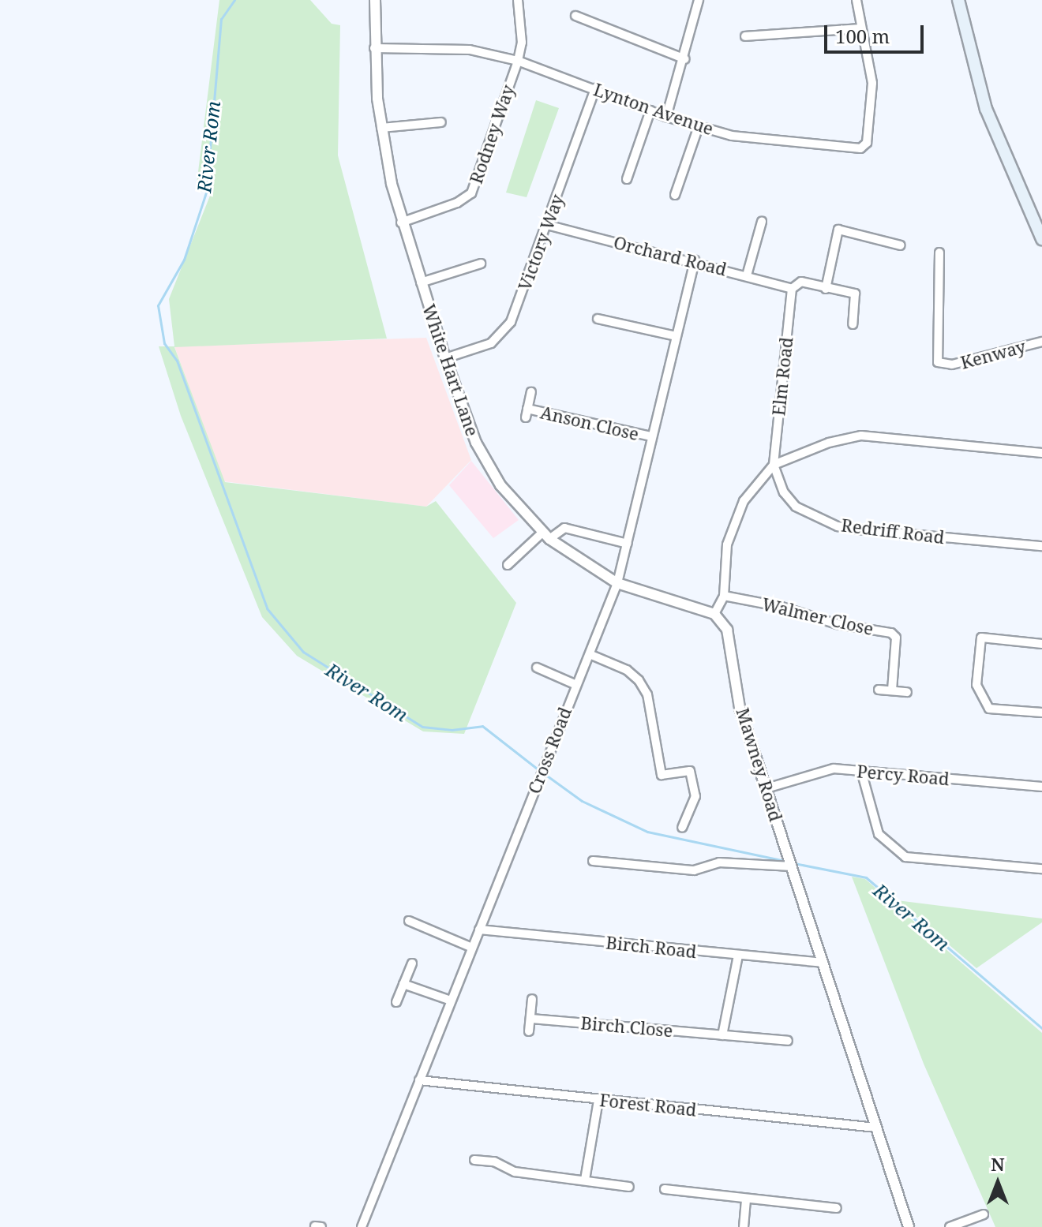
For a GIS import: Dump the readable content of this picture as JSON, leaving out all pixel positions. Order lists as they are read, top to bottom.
{
  "streets": {
    "street": [
      "Lynton Avenue",
      "Rodney Way",
      "Victory Way",
      "Orchard Road",
      "Kenway",
      "White Hart Lane",
      "Elm Road",
      "Anson Close",
      "Redriff Road",
      "Walmer Close",
      "Cross Road",
      "Mawney Road",
      "Percy Road",
      "Birch Road",
      "Birch Close",
      "Forest Road"
    ]
  },
  "crossings": [
    ["Lynton Avenue", "Rodney Way"],
    ["Lynton Avenue", "Victory Way"],
    ["Lynton Avenue", "White Hart Lane"],
    ["Rodney Way", "White Hart Lane"],
    ["Victory Way", "Orchard Road"],
    ["Victory Way", "White Hart Lane"],
    ["Orchard Road", "Elm Road"],
    ["Orchard Road", "Cross Road"],
    ["White Hart Lane", "Cross Road"],
    ["White Hart Lane", "Mawney Road"],
    ["Elm Road", "Redriff Road"],
    ["Anson Close", "Cross Road"],
    ["Cross Road", "Birch Road"],
    ["Cross Road", "Forest Road"],
    ["Mawney Road", "Percy Road"],
    ["Mawney Road", "Birch Road"],
    ["Mawney Road", "Forest Road"]
  ],
  "water": ["River Rom"],
  "scale_bar": "100 m",
  "north": "top"
}
